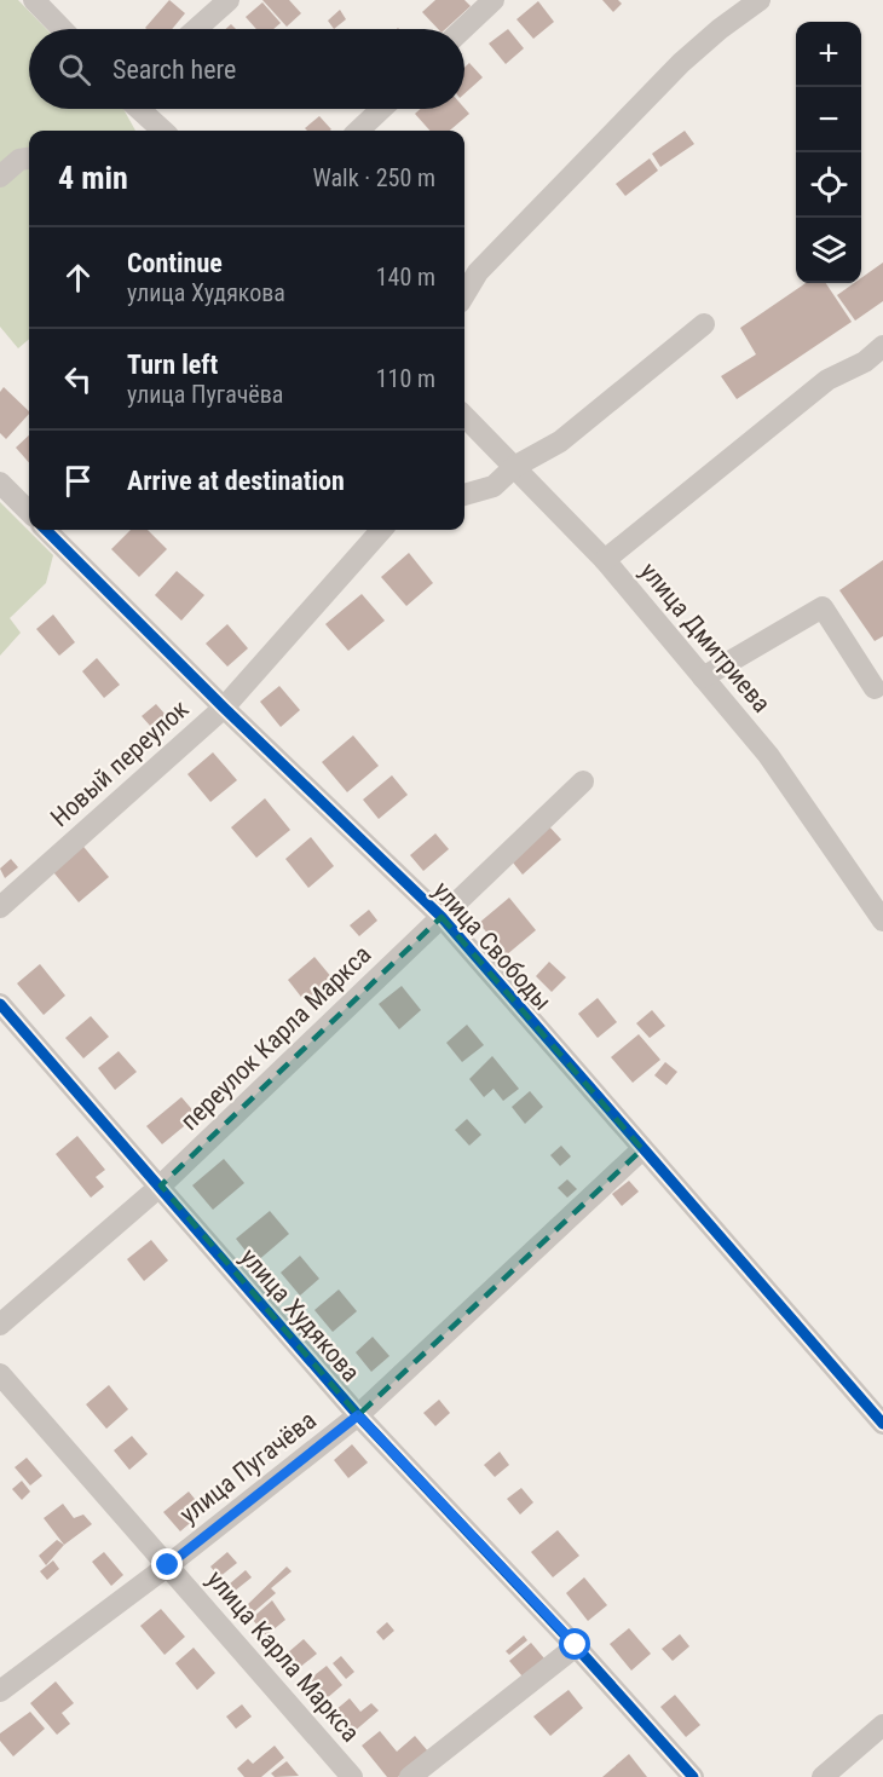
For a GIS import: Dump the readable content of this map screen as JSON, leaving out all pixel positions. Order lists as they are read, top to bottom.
{
  "streets": {
    "street": [
      "улица Дмитриева",
      "Новый переулок",
      "улица Свободы",
      "переулок Карла Маркса",
      "улица Худякова",
      "улица Пугачёва",
      "улица Карла Маркса"
    ]
  },
  "crossings": [
    ["Новый переулок", "улица Свободы"],
    ["улица Свободы", "переулок Карла Маркса"],
    ["улица Свободы", "улица Пугачёва"],
    ["переулок Карла Маркса", "улица Худякова"],
    ["улица Худякова", "улица Пугачёва"],
    ["улица Пугачёва", "улица Карла Маркса"]
  ],
  "page": {
    "map_buttons": ["+", "−"],
    "search": "Search here",
    "heading": ["4 min", "Walk · 250 m"],
    "list": [
      ["Continue", "улица Худякова", "140 m"],
      ["Turn left", "улица Пугачёва", "110 m"],
      "Arrive at destination"
    ]
  }
}
